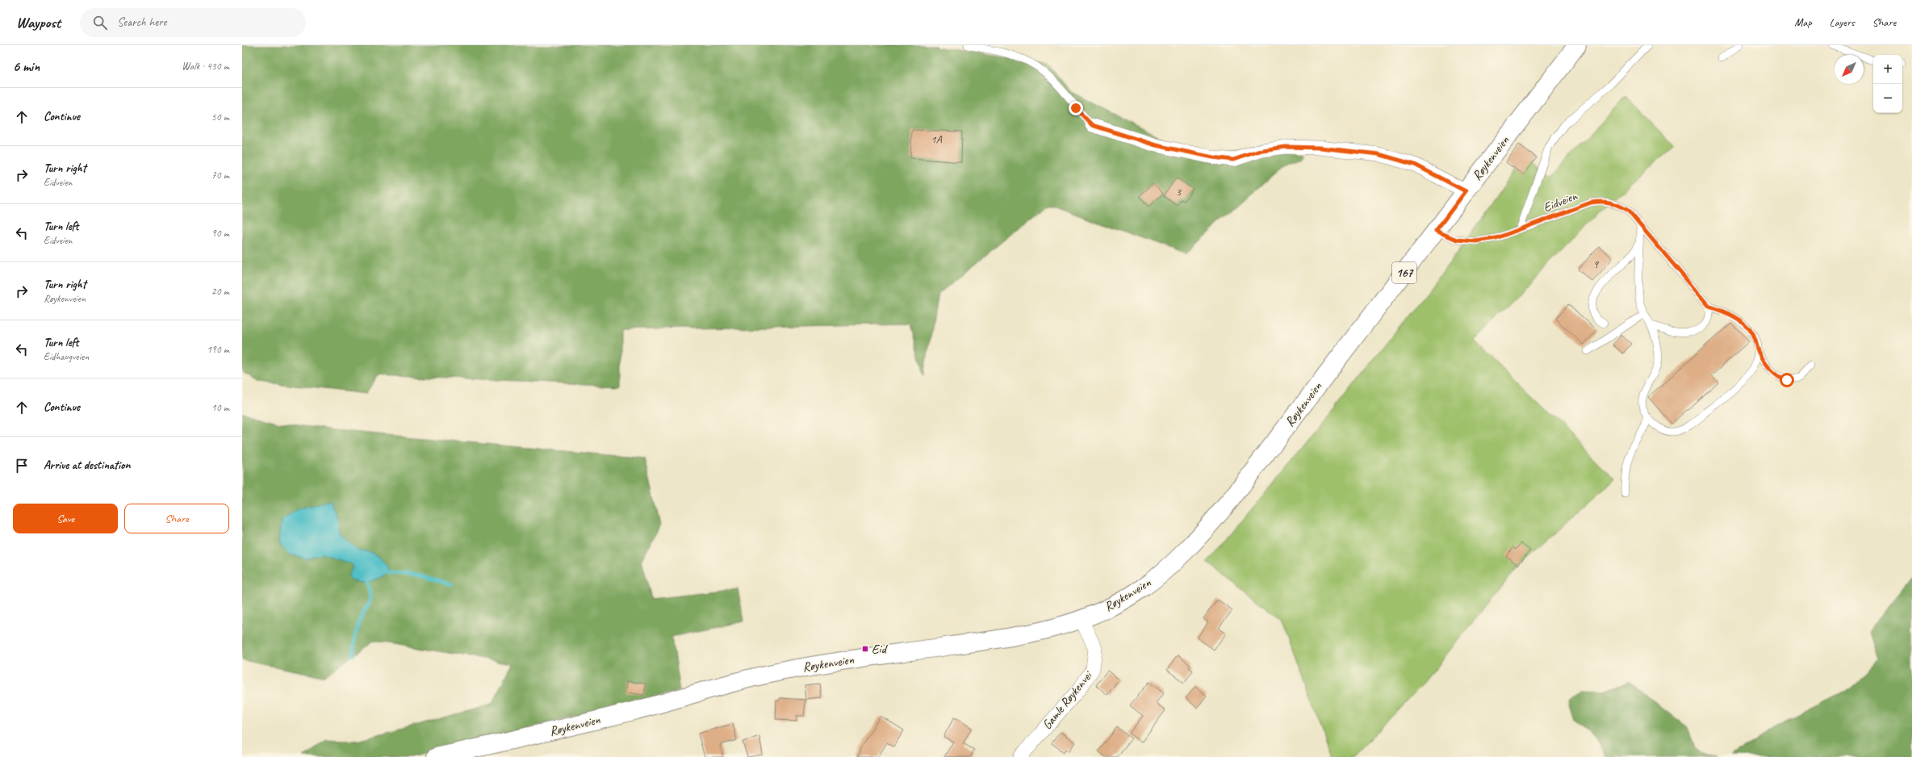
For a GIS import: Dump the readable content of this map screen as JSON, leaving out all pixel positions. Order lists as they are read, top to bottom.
{
  "streets": {
    "main road": ["Røykenveien", "167"],
    "street": ["Gamle Røykenvei"],
    "lane": ["Eidveien"]
  },
  "crossings": [
    ["Røykenveien", "Eidveien"],
    ["Røykenveien", "Gamle Røykenvei"]
  ],
  "places": {
    "transit": ["Eid"]
  },
  "house_numbers": ["1A", "3", "9"],
  "north": "bottom left",
  "page": {
    "header": "Waypost",
    "search": "Search here",
    "nav": ["Map", "Layers", "Share"],
    "heading": ["6 min", "Walk · 430 m"],
    "map_buttons": ["+", "−"],
    "list": [
      ["Continue", "50 m"],
      ["Turn right", "Eidveien", "70 m"],
      ["Turn left", "Eidveien", "90 m"],
      ["Turn right", "Røykenveien", "20 m"],
      ["Turn left", "Eidhaugveien", "190 m"],
      ["Continue", "10 m"],
      "Arrive at destination"
    ],
    "buttons": ["Save", "Share"]
  }
}
